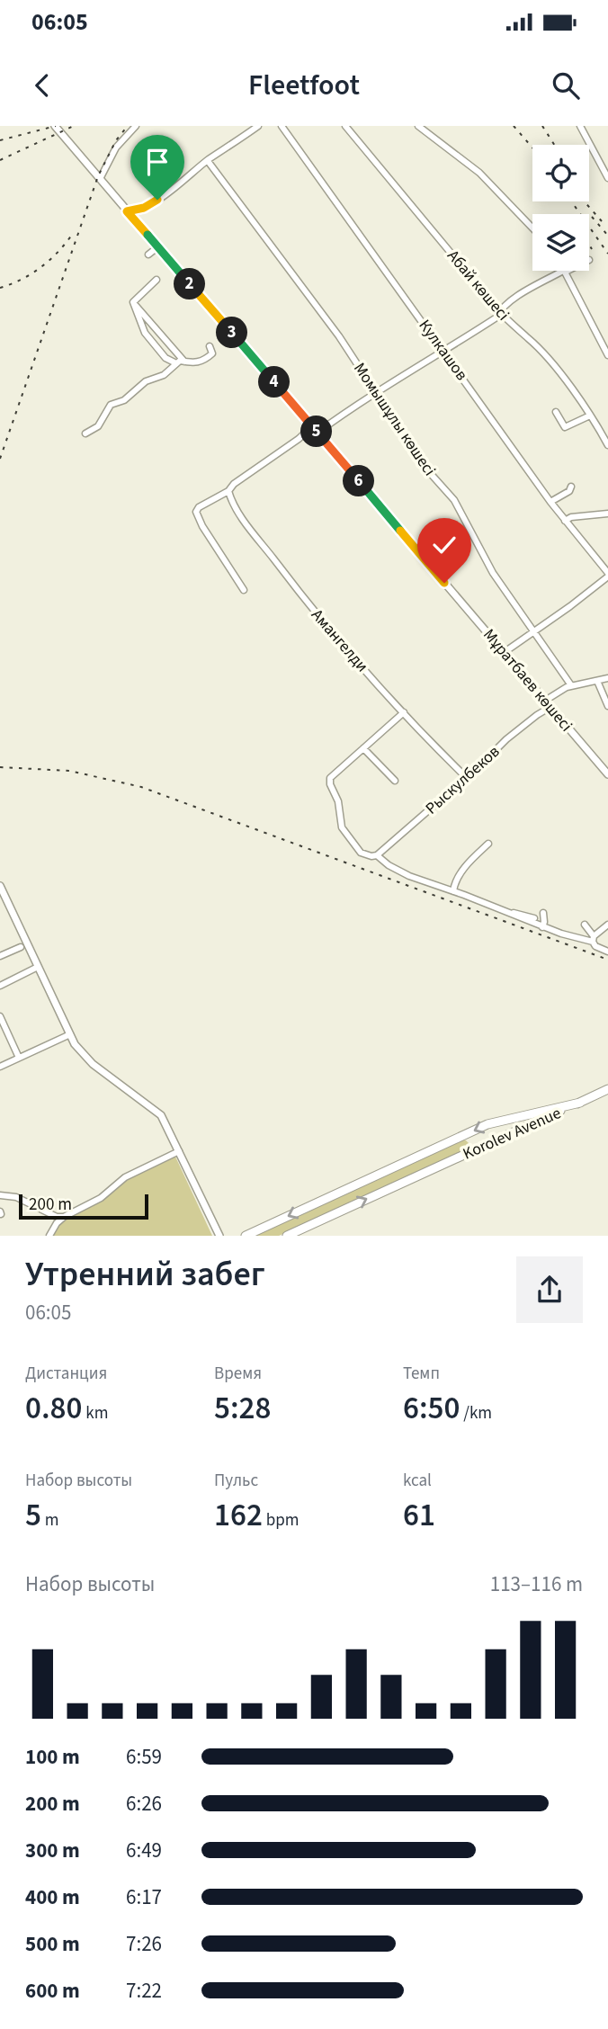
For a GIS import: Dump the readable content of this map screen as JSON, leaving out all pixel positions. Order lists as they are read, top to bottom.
{
  "streets": {
    "main road": ["Korolev Avenue"],
    "street": [
      "Абай көшесі",
      "Кулкашов",
      "Момышұлы көшесі",
      "Амангелди",
      "Мұратбаев көшесі",
      "Рыскулбеков"
    ]
  },
  "crossings": [
    ["Амангелди", "Рыскулбеков"],
    ["Мұратбаев көшесі", "Рыскулбеков"]
  ],
  "scale_bar": "200 m",
  "page": {
    "status": "06:05",
    "header": "Fleetfoot",
    "pins": [
      "2",
      "3",
      "4",
      "5",
      "6"
    ],
    "scale": "200 m",
    "heading": ["Утренний забег", "06:05"],
    "stats": [
      ["Дистанция", "0.80 km"],
      ["Время", "5:28"],
      ["Темп", "6:50 /km"],
      ["Набор высоты", "5 m"],
      ["Пульс", "162 bpm"],
      ["kcal", "61"]
    ],
    "chart": ["Набор высоты", "113–116 m"],
    "list": [
      {
        "name": "100 m",
        "note": "6:59"
      },
      {
        "name": "200 m",
        "note": "6:26"
      },
      {
        "name": "300 m",
        "note": "6:49"
      },
      {
        "name": "400 m",
        "note": "6:17"
      },
      {
        "name": "500 m",
        "note": "7:26"
      },
      {
        "name": "600 m",
        "note": "7:22"
      }
    ]
  }
}
